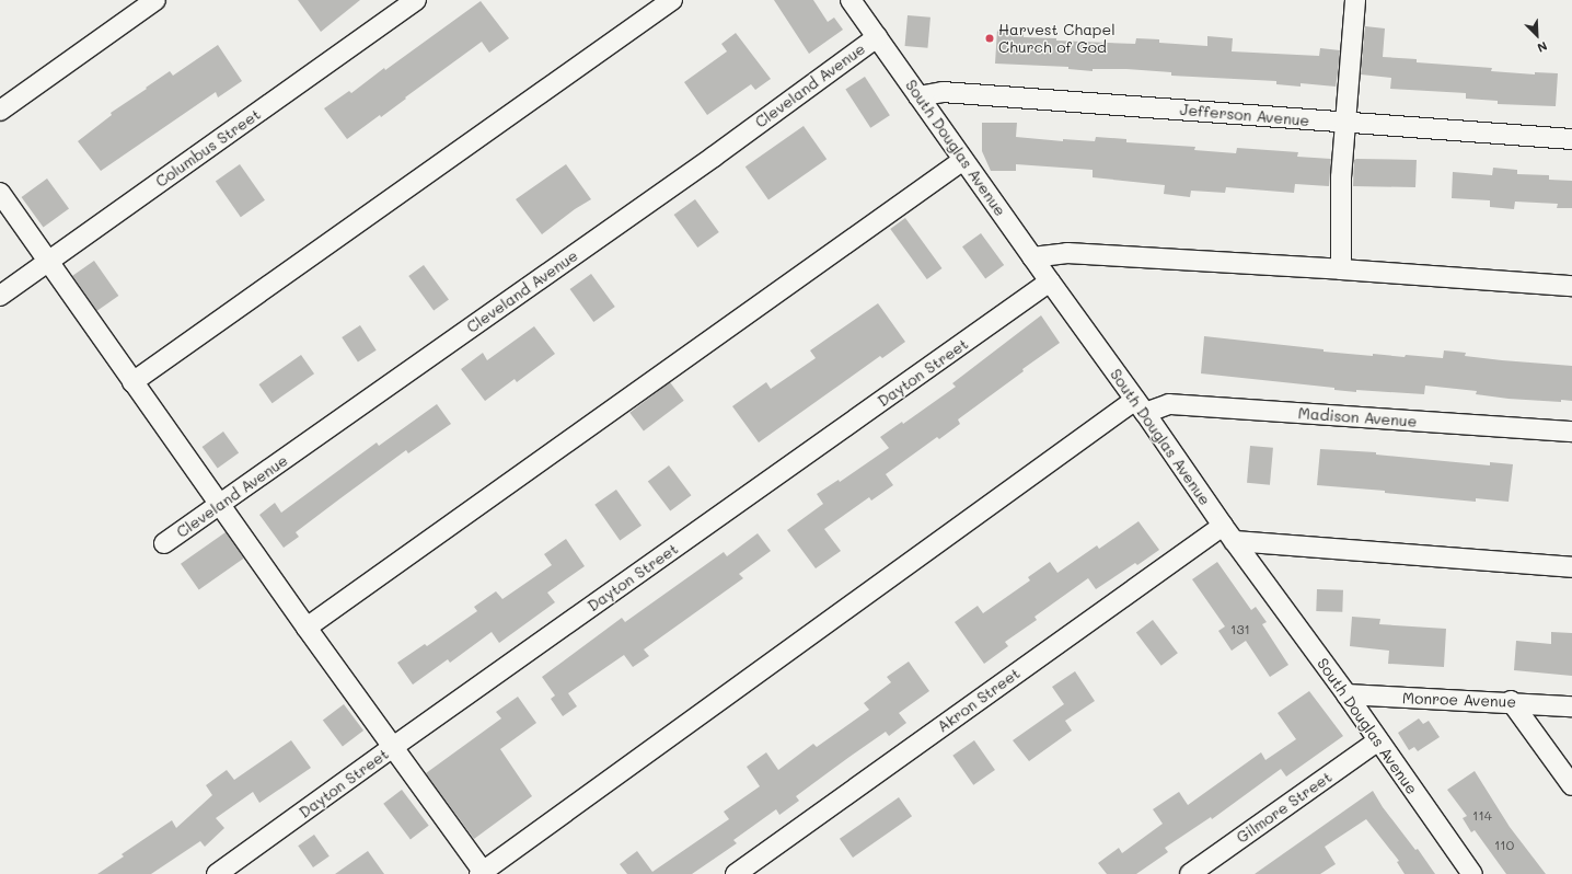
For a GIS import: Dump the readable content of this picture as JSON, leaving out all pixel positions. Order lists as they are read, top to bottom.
{
  "streets": {
    "street": [
      "Cleveland Avenue",
      "Jefferson Avenue",
      "Columbus Street",
      "South Douglas Avenue",
      "Dayton Street",
      "Madison Avenue",
      "Akron Street",
      "Monroe Avenue",
      "Gilmore Street"
    ]
  },
  "crossings": [
    ["Cleveland Avenue", "South Douglas Avenue"],
    ["Jefferson Avenue", "South Douglas Avenue"],
    ["South Douglas Avenue", "Dayton Street"],
    ["South Douglas Avenue", "Madison Avenue"],
    ["South Douglas Avenue", "Akron Street"],
    ["South Douglas Avenue", "Monroe Avenue"],
    ["South Douglas Avenue", "Gilmore Street"]
  ],
  "places": ["Harvest Chapel Church of God"],
  "house_numbers": ["131", "114", "110"],
  "north": "bottom right"
}
